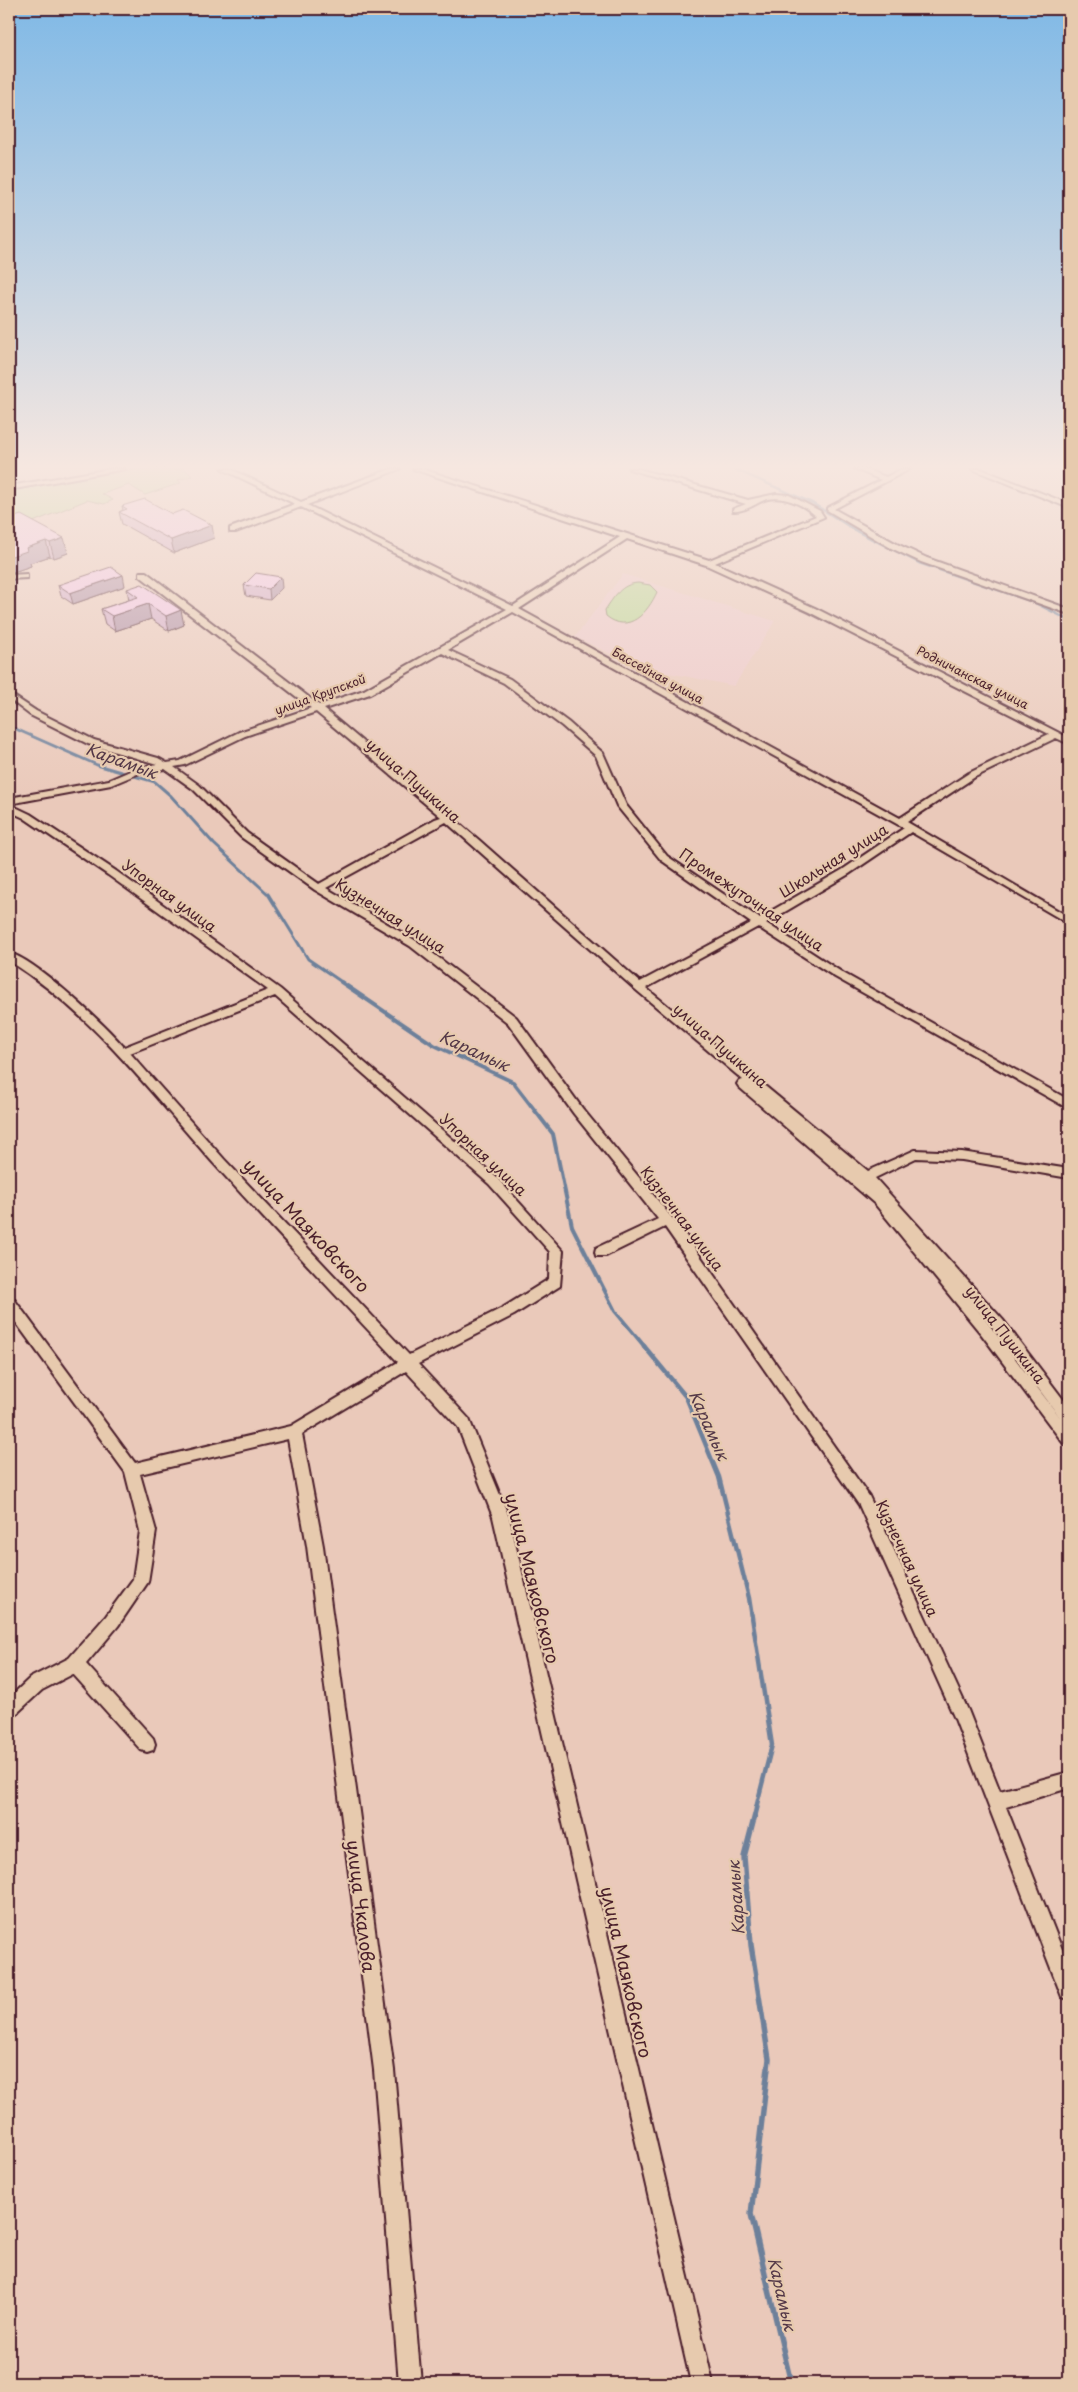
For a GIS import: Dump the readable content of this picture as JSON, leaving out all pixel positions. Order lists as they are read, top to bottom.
{
  "streets": {
    "street": [
      "Бассейная улица",
      "Родничанская улица",
      "улица Крупской",
      "улица Пушкина",
      "Школьная улица",
      "Упорная улица",
      "Промежуточная улица",
      "Кузнечная улица",
      "улица Маяковского",
      "улица Чкалова"
    ]
  },
  "crossings": [
    ["Бассейная улица", "улица Крупской"],
    ["Бассейная улица", "Школьная улица"],
    ["Родничанская улица", "Школьная улица"],
    ["улица Крупской", "улица Пушкина"],
    ["улица Крупской", "Промежуточная улица"],
    ["улица Крупской", "Кузнечная улица"],
    ["улица Пушкина", "Школьная улица"],
    ["Школьная улица", "Промежуточная улица"],
    ["Упорная улица", "улица Маяковского"],
    ["Упорная улица", "улица Чкалова"]
  ],
  "water": ["Карамык"]
}
